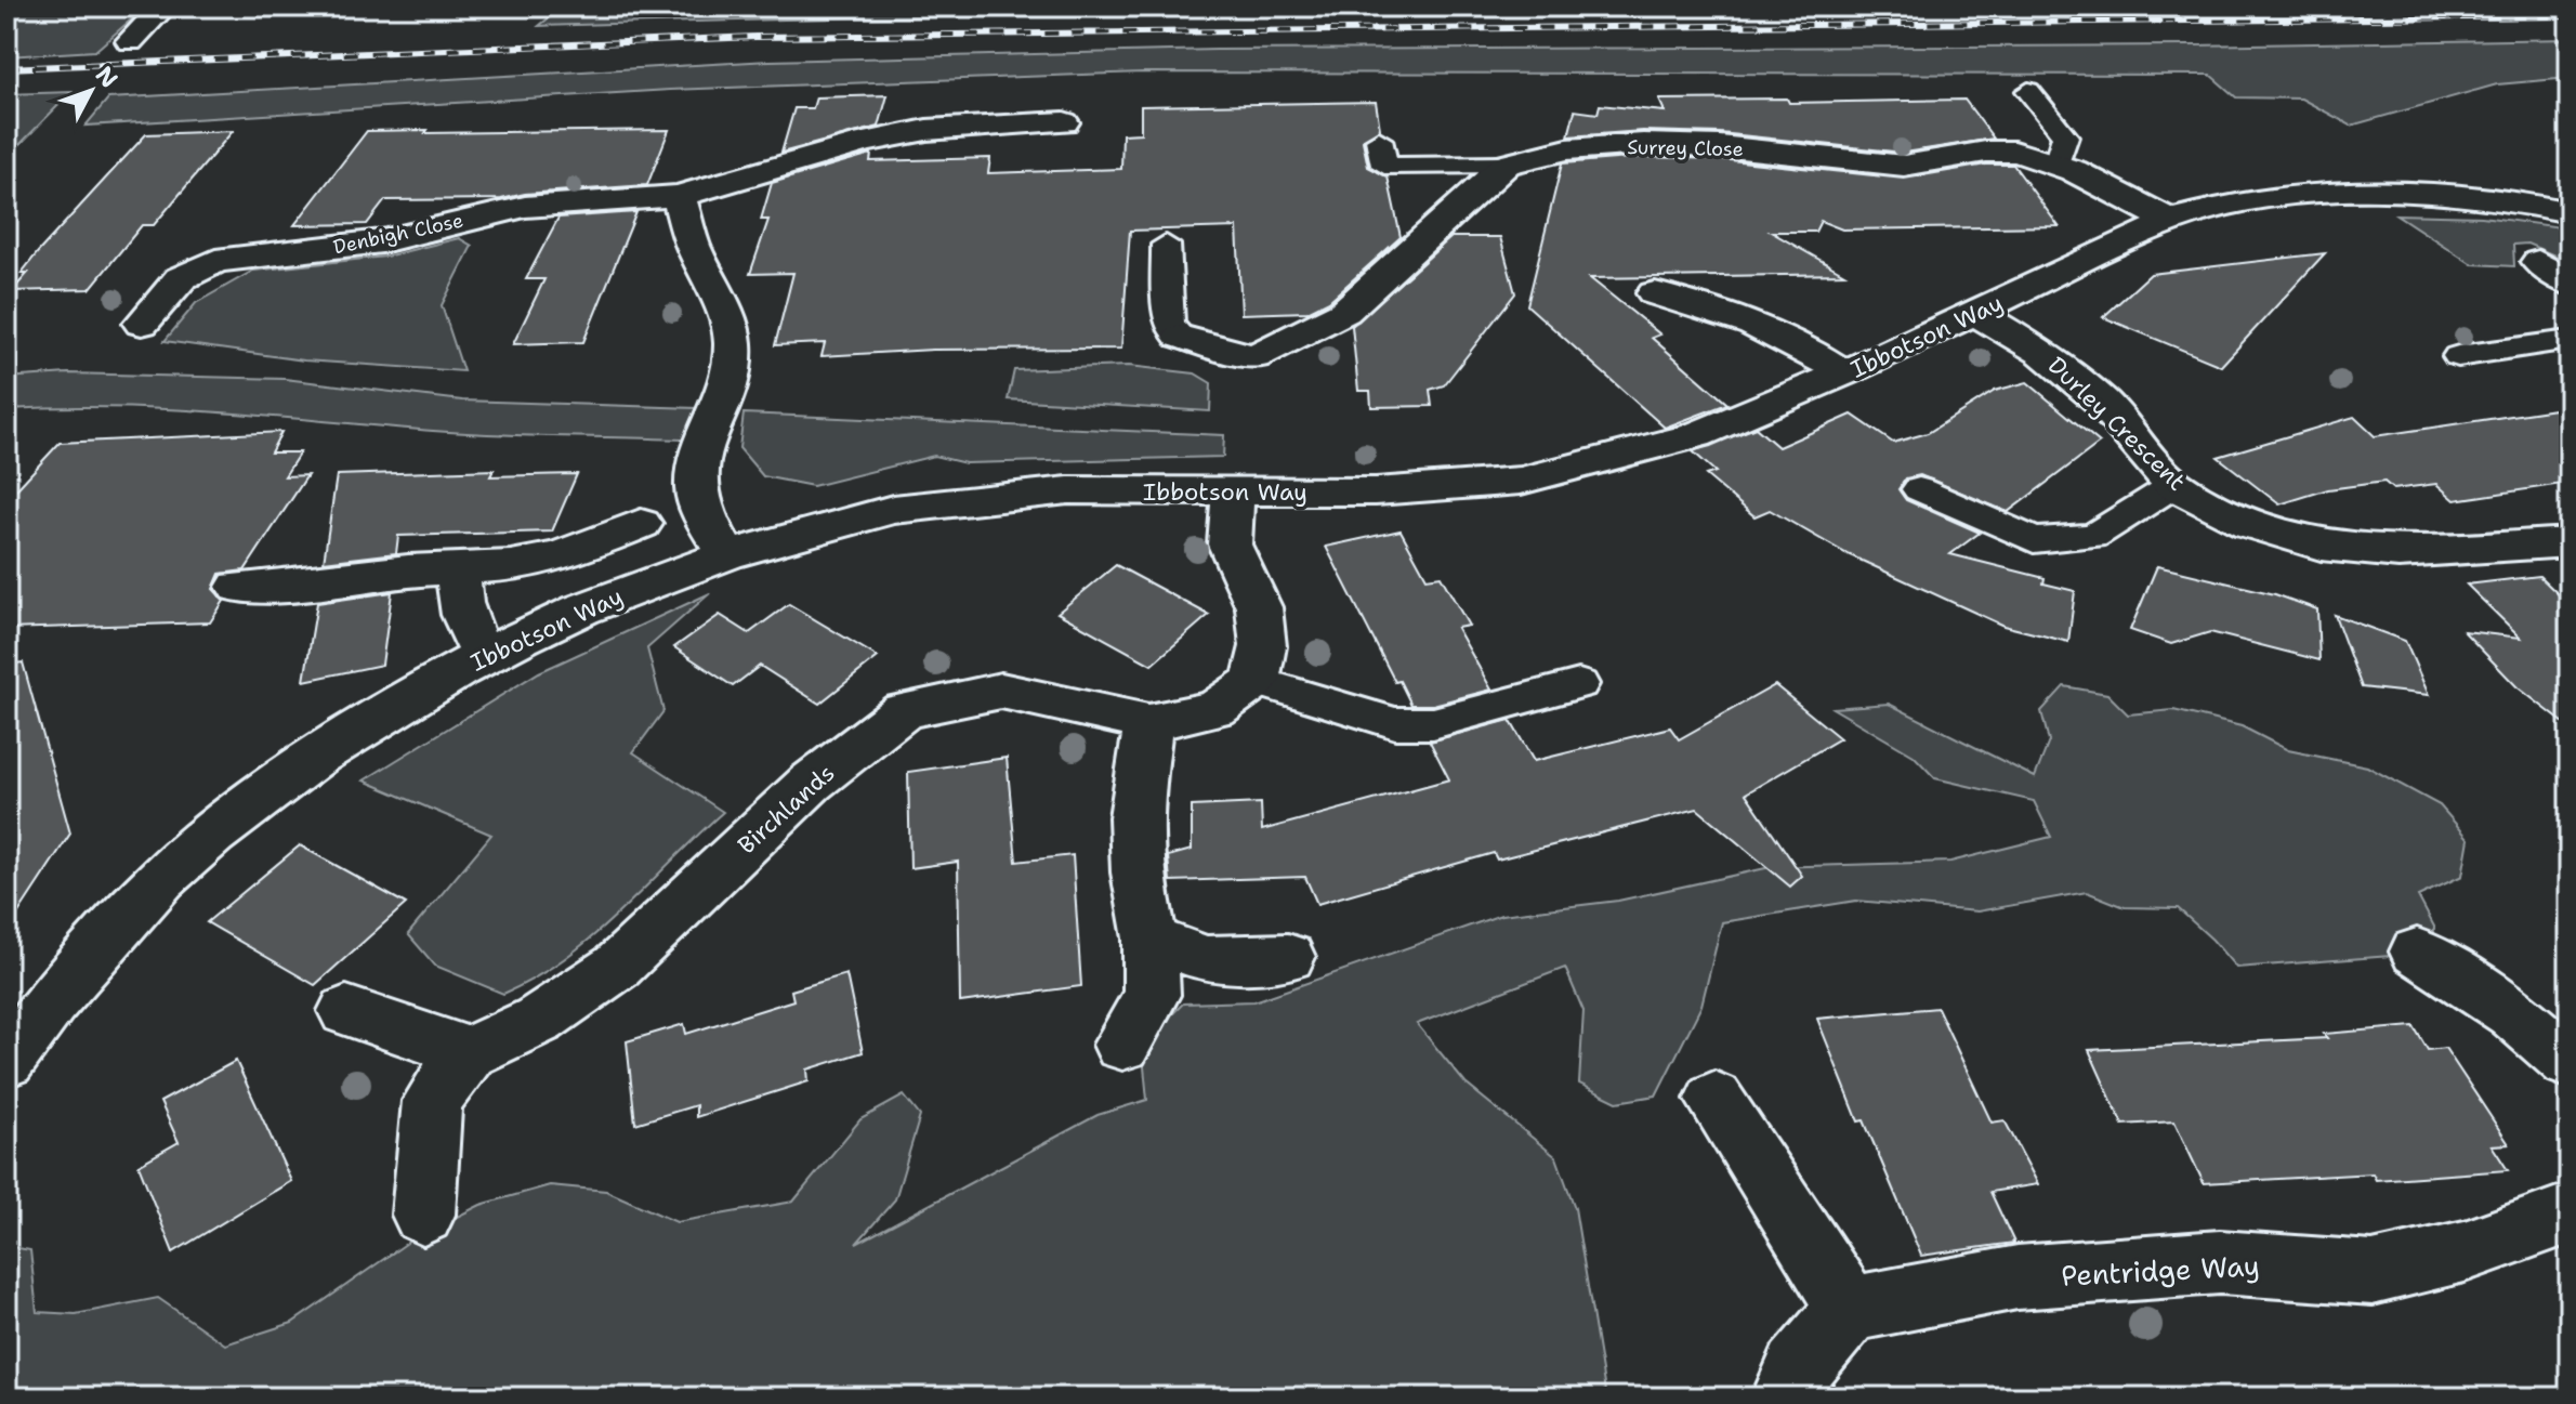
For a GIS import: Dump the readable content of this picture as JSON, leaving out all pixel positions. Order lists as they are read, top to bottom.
{
  "streets": {
    "street": [
      "Surrey Close",
      "Denbigh Close",
      "Ibbotson Way",
      "Durley Crescent",
      "Birchlands",
      "Pentridge Way"
    ]
  },
  "crossings": [
    ["Surrey Close", "Ibbotson Way"],
    ["Ibbotson Way", "Durley Crescent"]
  ],
  "north": "top right"
}
